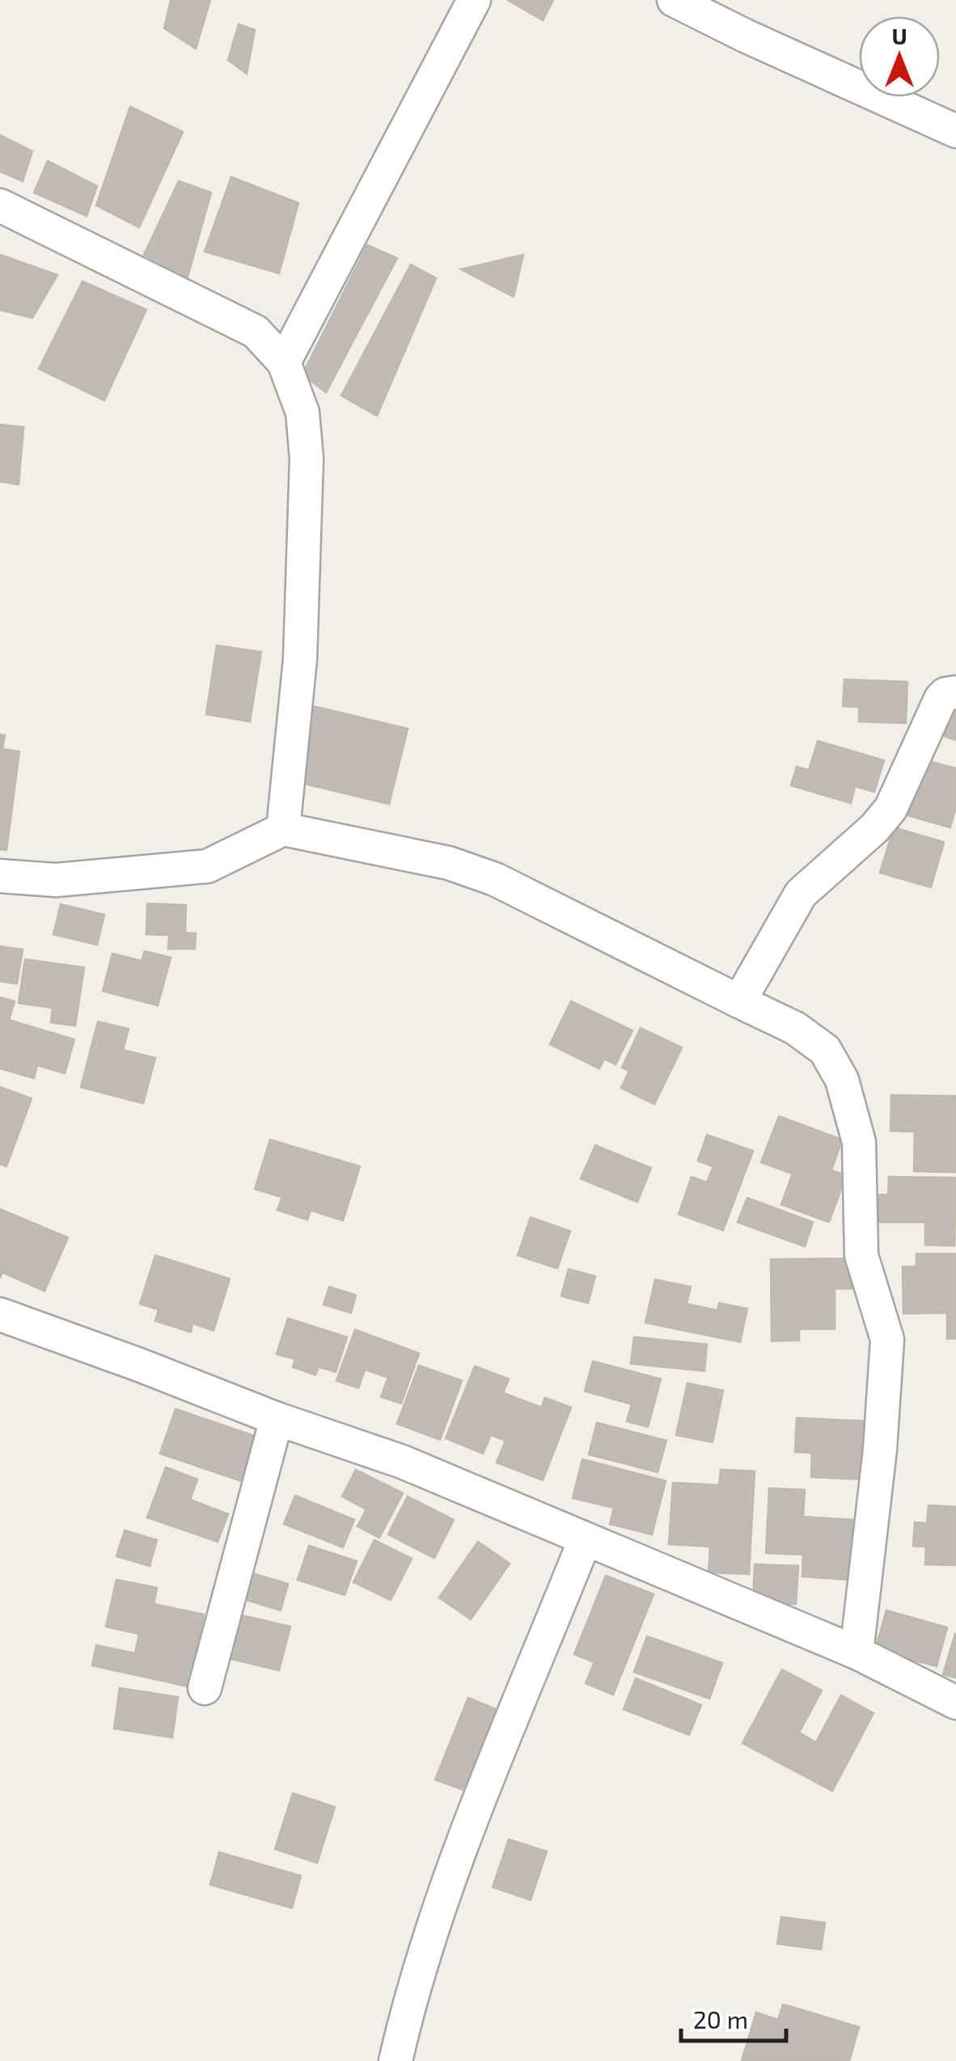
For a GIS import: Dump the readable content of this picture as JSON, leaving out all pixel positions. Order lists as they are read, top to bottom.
{
  "scale_bar": "20 m",
  "north": "top"
}
